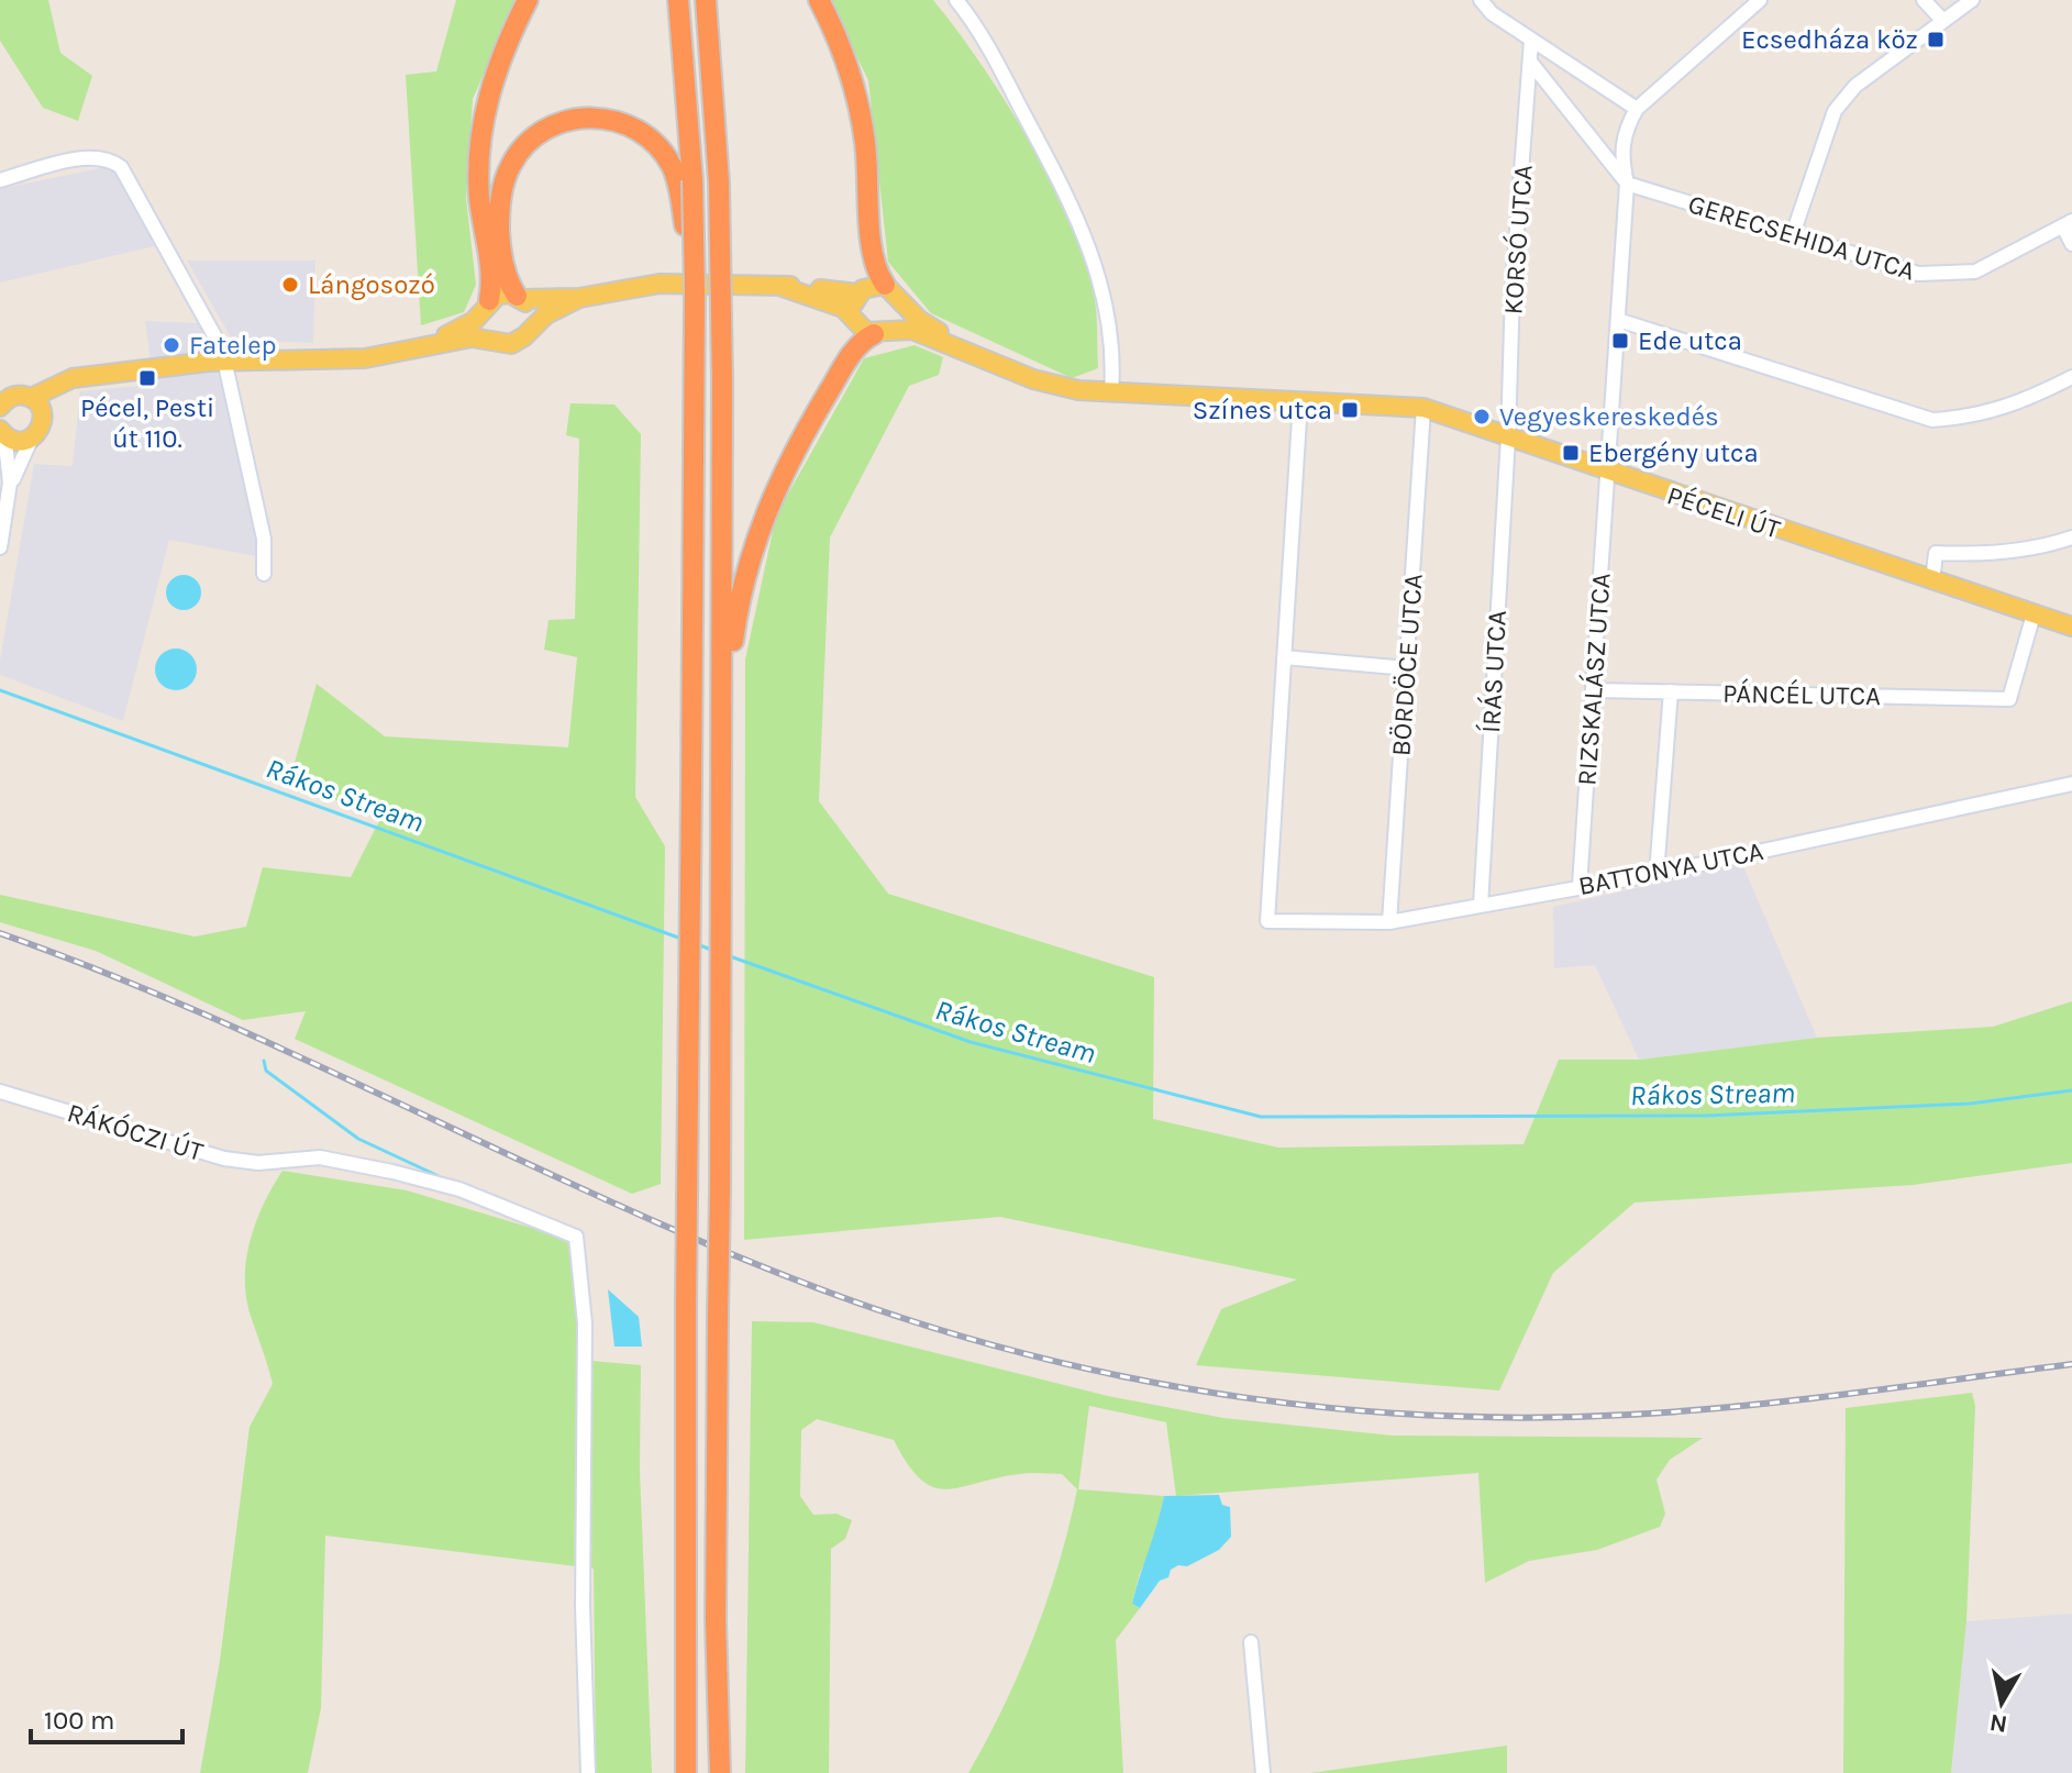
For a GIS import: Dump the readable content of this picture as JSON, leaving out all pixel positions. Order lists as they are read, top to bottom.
{
  "streets": {
    "main road": ["PÉCELI ÚT"],
    "street": [
      "GERECSEHIDA UTCA",
      "KORSÓ UTCA",
      "BÖRDÖCE UTCA",
      "ÍRÁS UTCA",
      "RIZSKALÁSZ UTCA",
      "PÁNCÉL UTCA",
      "BATTONYA UTCA",
      "RÁKÓCZI ÚT"
    ]
  },
  "crossings": [
    ["KORSÓ UTCA", "PÉCELI ÚT"],
    ["KORSÓ UTCA", "ÍRÁS UTCA"],
    ["PÉCELI ÚT", "BÖRDÖCE UTCA"],
    ["PÉCELI ÚT", "ÍRÁS UTCA"],
    ["PÉCELI ÚT", "RIZSKALÁSZ UTCA"],
    ["PÉCELI ÚT", "PÁNCÉL UTCA"],
    ["BÖRDÖCE UTCA", "BATTONYA UTCA"],
    ["ÍRÁS UTCA", "BATTONYA UTCA"],
    ["RIZSKALÁSZ UTCA", "PÁNCÉL UTCA"],
    ["RIZSKALÁSZ UTCA", "BATTONYA UTCA"]
  ],
  "water": ["Rákos Stream"],
  "places": {
    "transit": [
      "Ecsedháza köz",
      "Ede utca",
      "Pécel, Pesti út 110.",
      "Színes utca",
      "Ebergény utca"
    ],
    "other": ["Lángosozó", "Fatelep", "Vegyeskereskedés"]
  },
  "scale_bar": "100 m",
  "north": "bottom"
}
